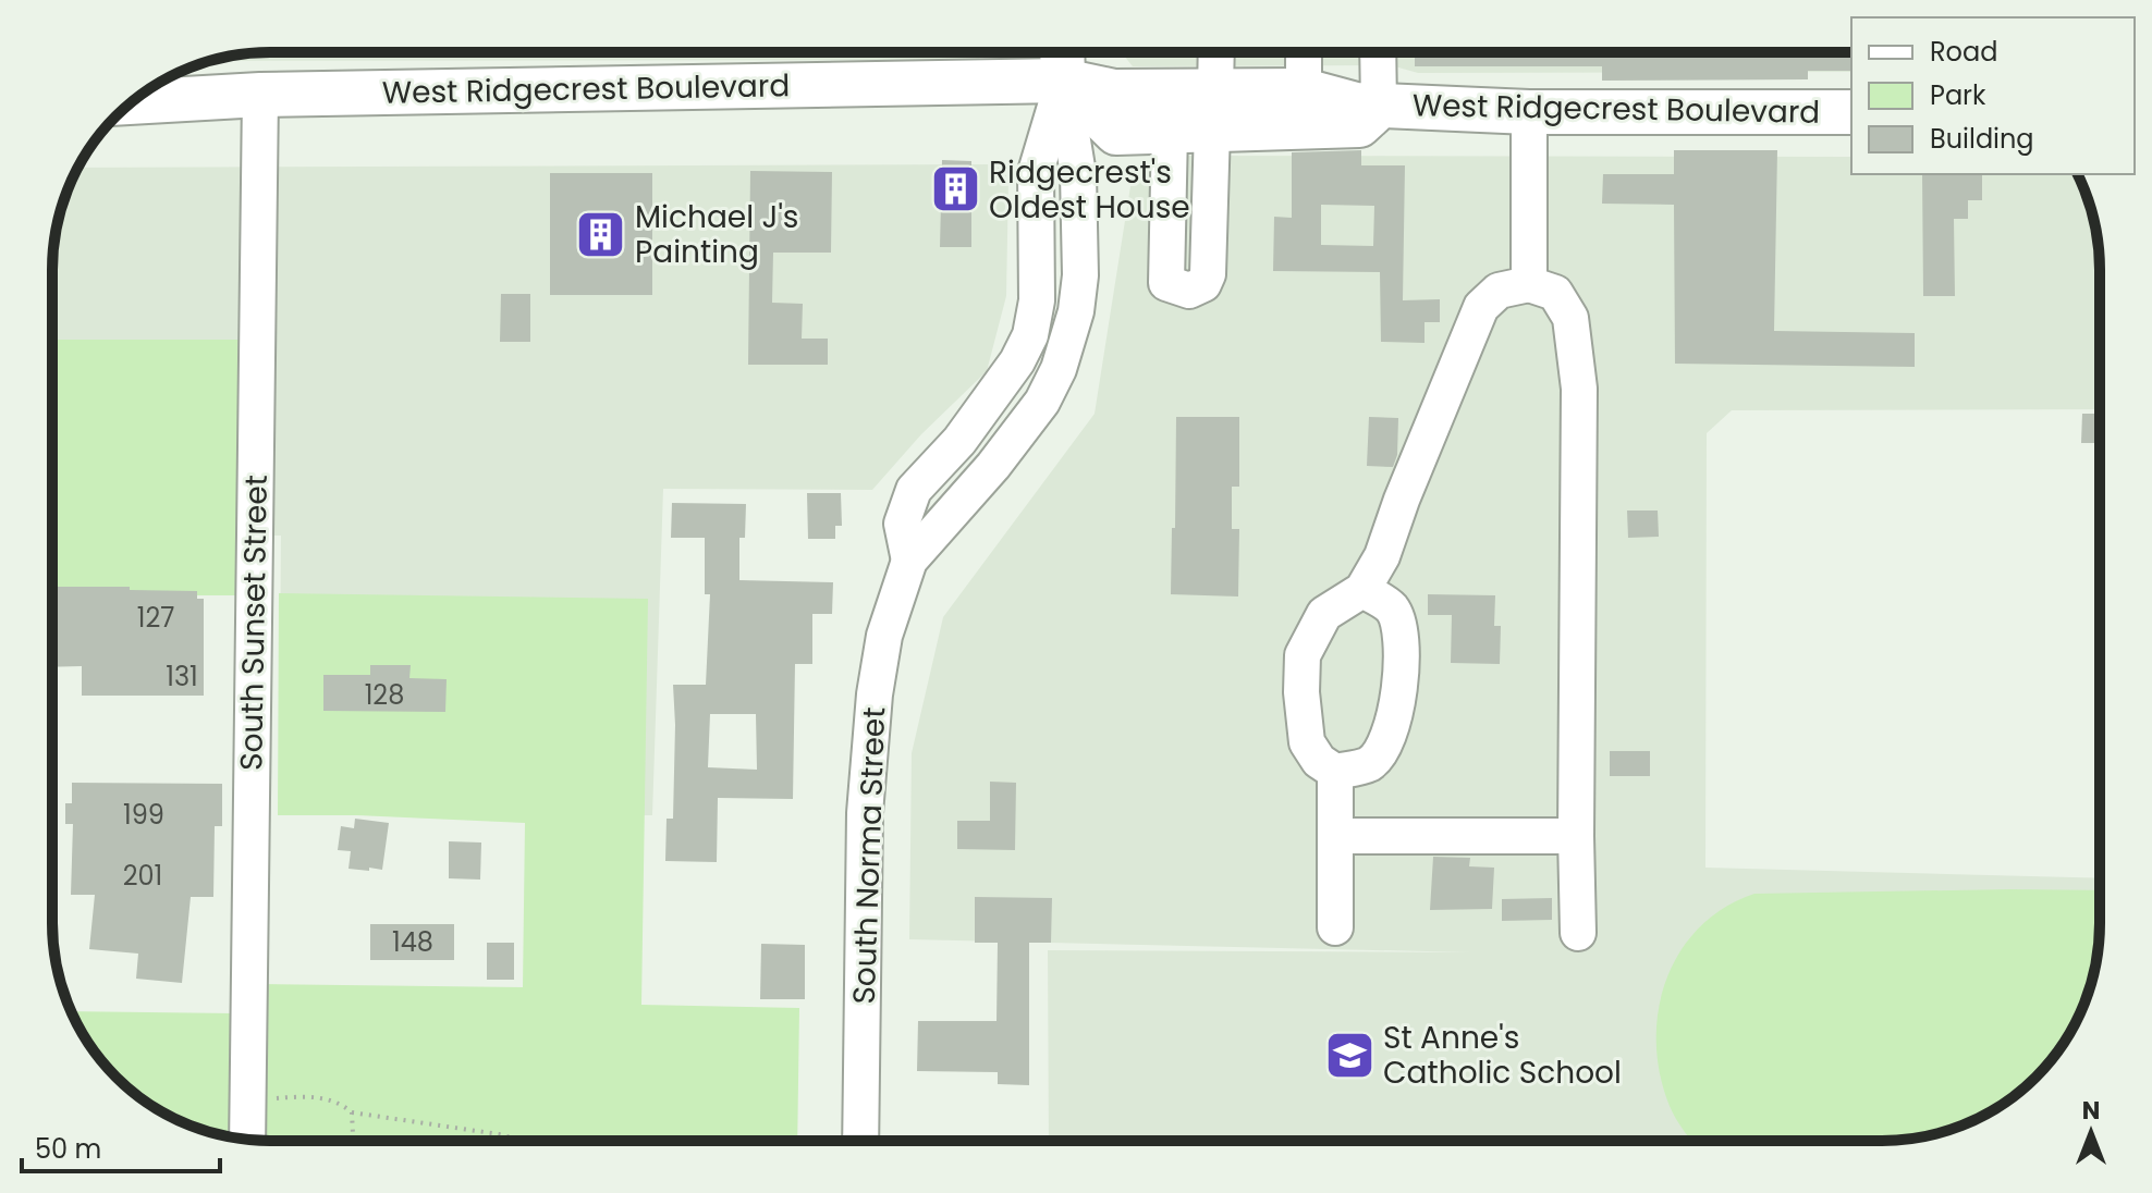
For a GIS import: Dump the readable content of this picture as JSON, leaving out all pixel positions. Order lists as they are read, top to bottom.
{
  "streets": {
    "main road": ["West Ridgecrest Boulevard"],
    "street": ["South Sunset Street", "South Norma Street"]
  },
  "crossings": [
    ["West Ridgecrest Boulevard", "South Sunset Street"],
    ["West Ridgecrest Boulevard", "South Norma Street"]
  ],
  "places": {
    "building": ["Ridgecrest's Oldest House", "Michael J's Painting"],
    "school or university": ["St Anne's Catholic School"]
  },
  "house_numbers": [
    "127",
    "131",
    "128",
    "199",
    "201",
    "148"
  ],
  "legend": ["Road", "Park", "Building"],
  "scale_bar": "50 m",
  "north": "top"
}
